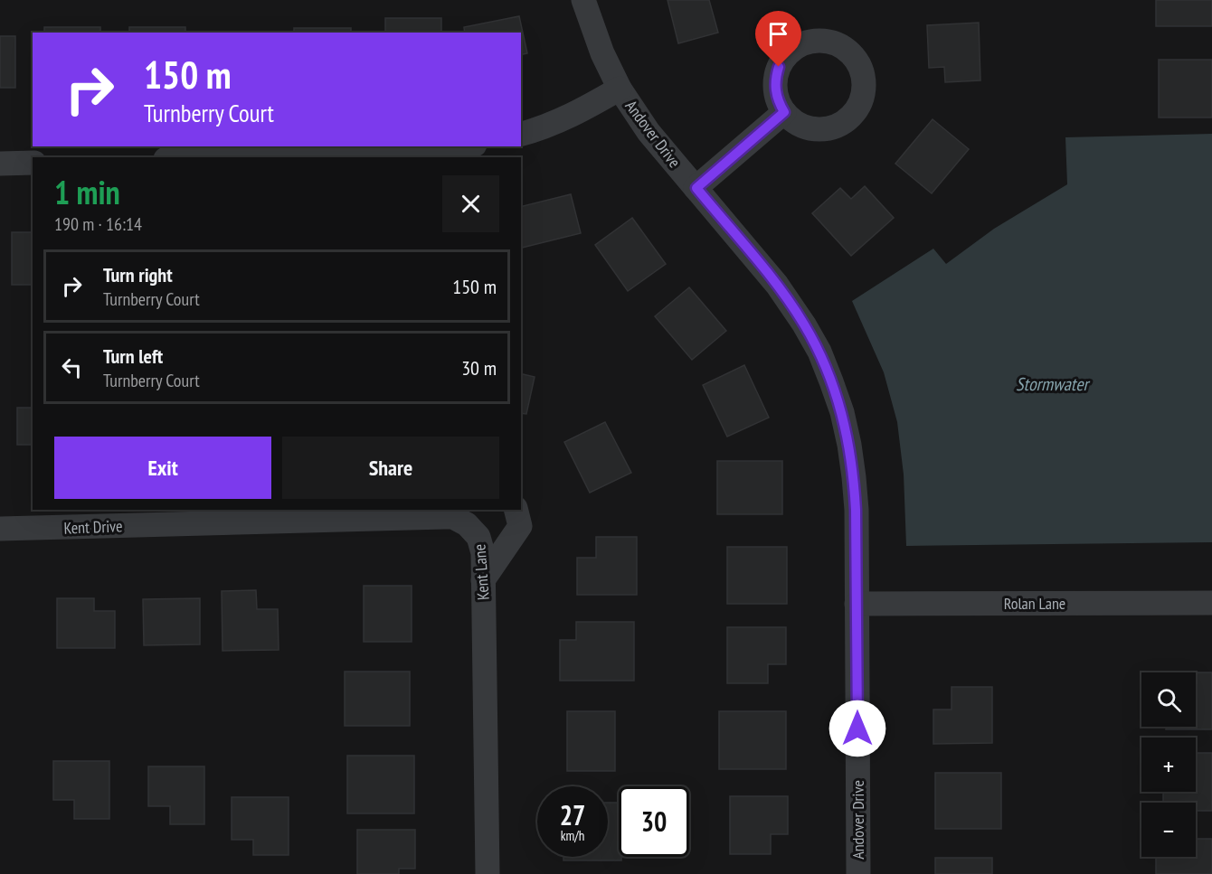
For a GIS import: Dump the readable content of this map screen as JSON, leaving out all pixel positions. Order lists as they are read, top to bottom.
{
  "streets": {
    "street": [
      "Andover Drive",
      "Kent Drive",
      "Kent Lane",
      "Rolan Lane"
    ]
  },
  "crossings": [
    ["Andover Drive", "Rolan Lane"],
    ["Kent Drive", "Kent Lane"]
  ],
  "water": ["Stormwater"],
  "page": {
    "turn": ["150 m", "Turnberry Court"],
    "heading": ["1 min", "190 m · 16:14"],
    "list": [
      {
        "name": "Turn right",
        "note": "Turnberry Court",
        "value": "150 m"
      },
      {
        "name": "Turn left",
        "note": "Turnberry Court",
        "value": "30 m"
      }
    ],
    "buttons": ["Exit", "Share"],
    "map_buttons": ["+", "−"],
    "speed": "27 km/h",
    "limit": "30"
  }
}
